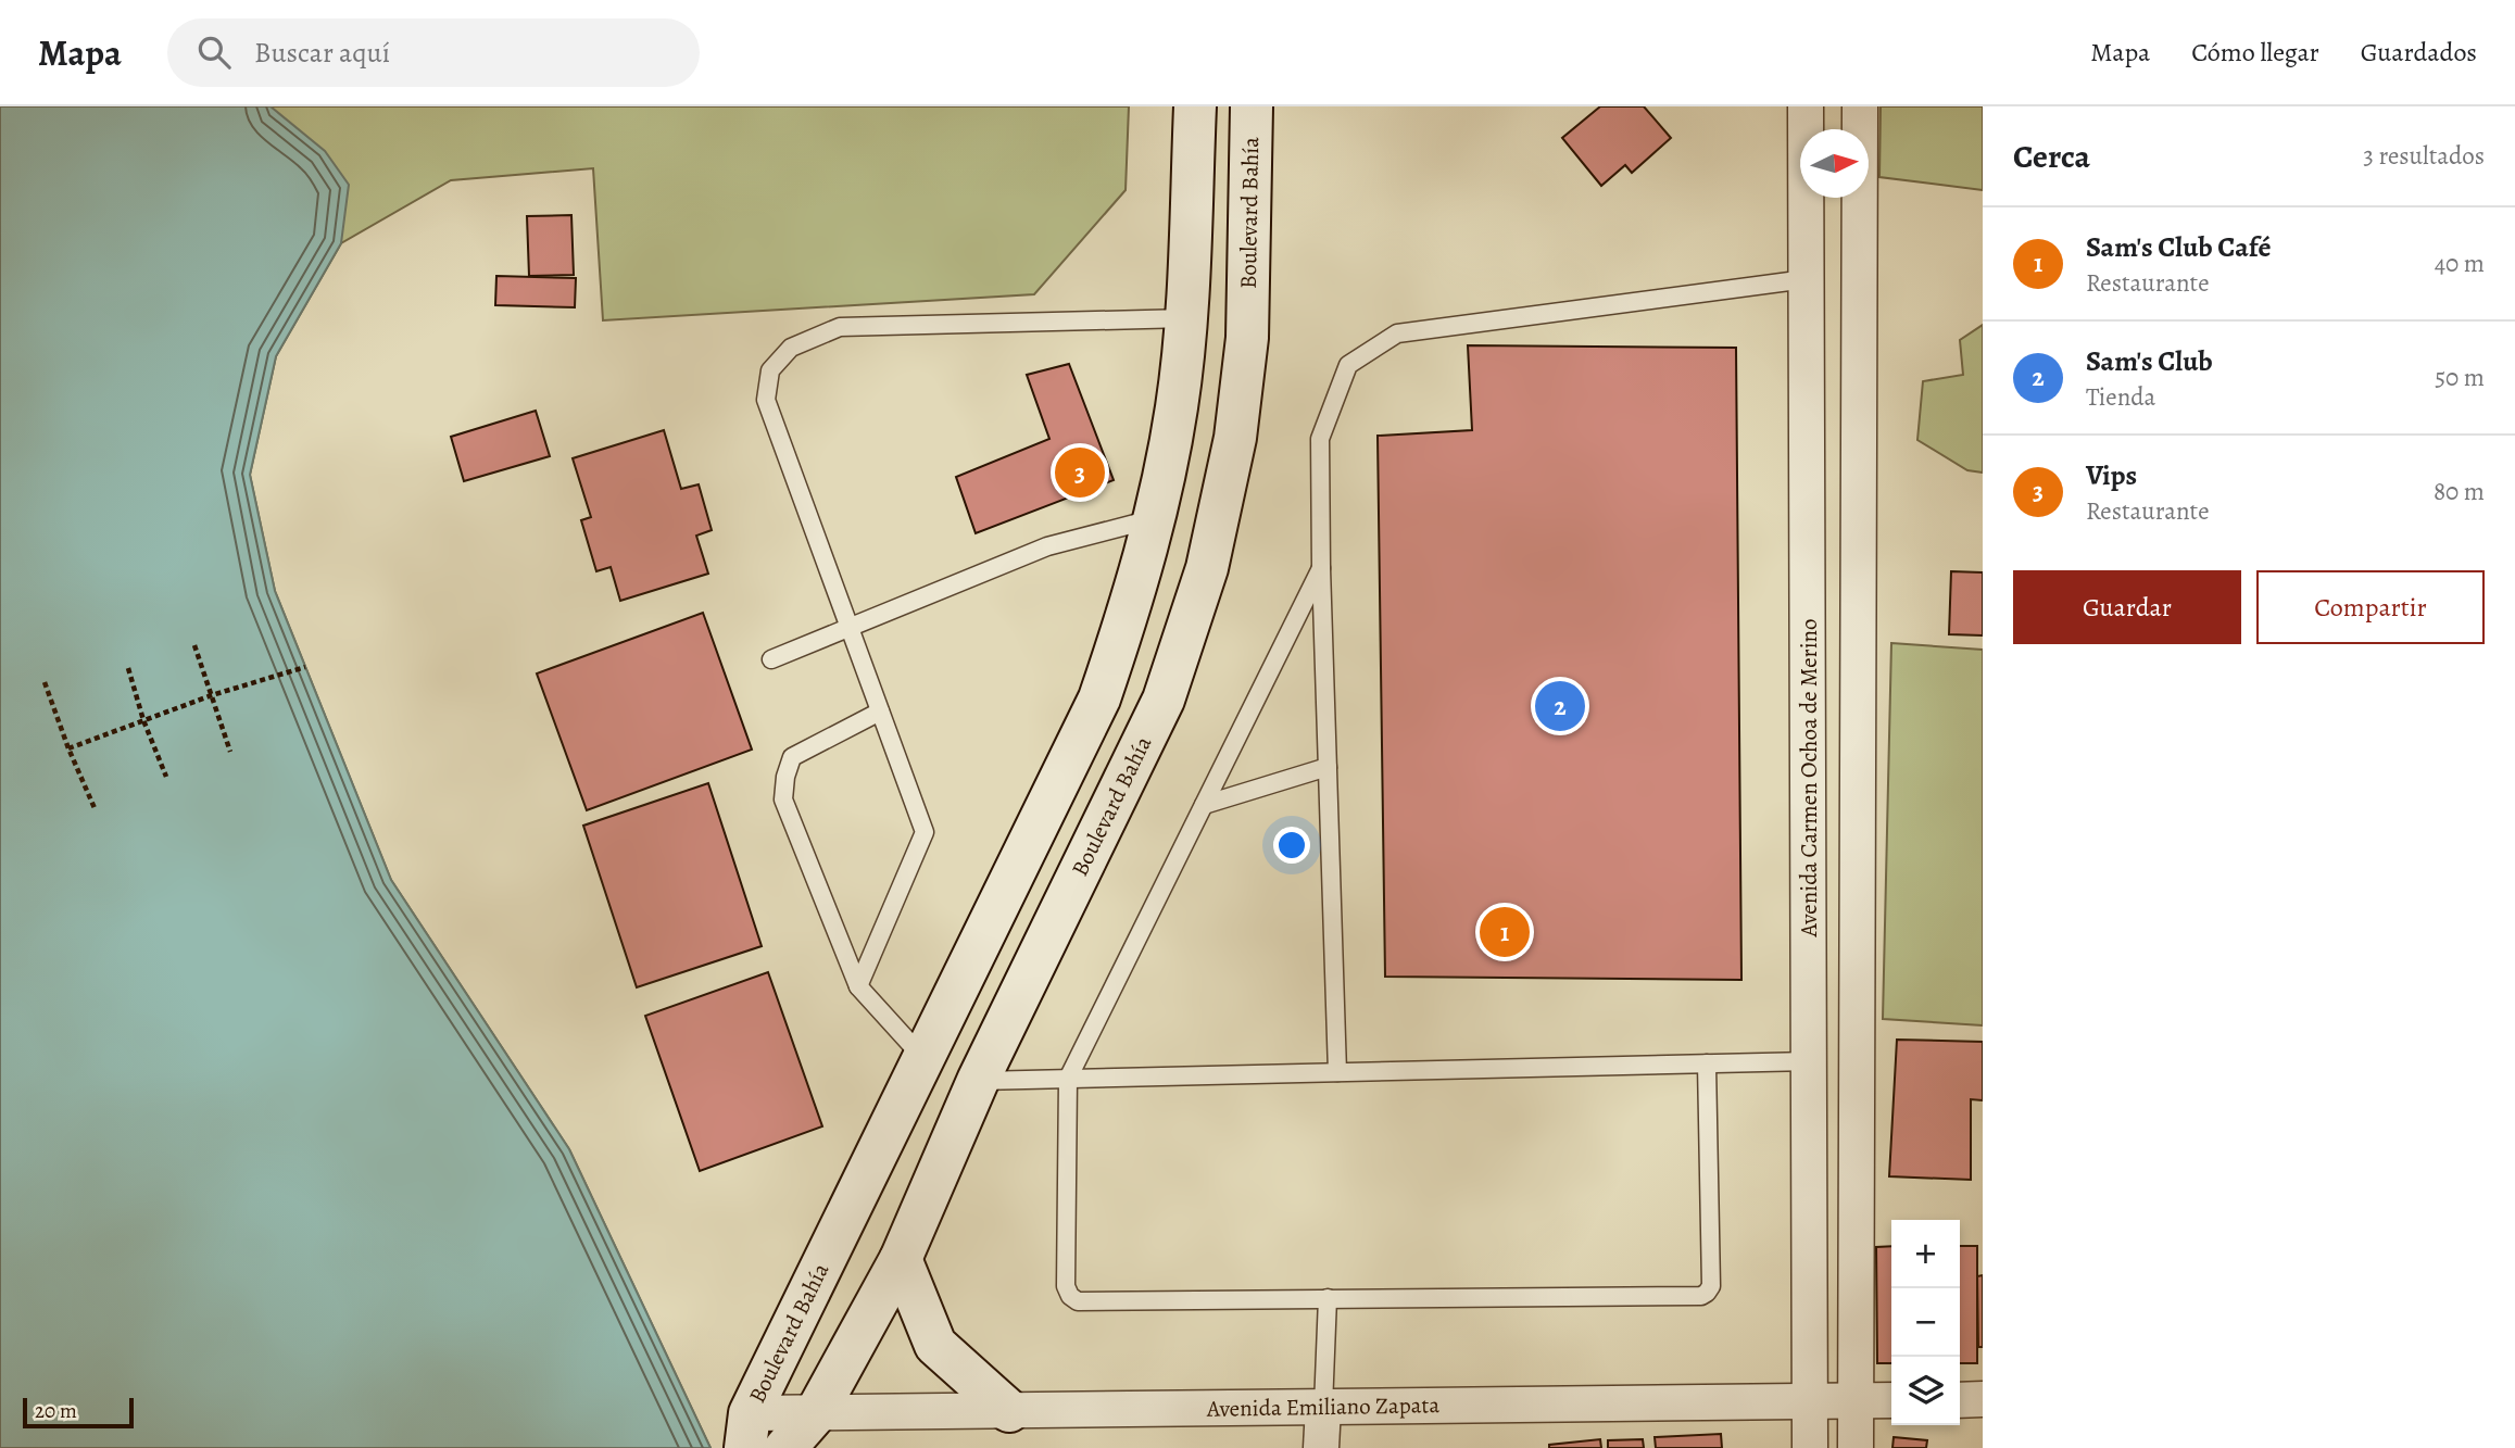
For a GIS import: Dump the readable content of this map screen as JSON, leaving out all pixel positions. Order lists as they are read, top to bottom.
{
  "streets": {
    "main road": ["Boulevard Bahía"],
    "street": ["Avenida Carmen Ochoa de Merino", "Avenida Emiliano Zapata"]
  },
  "crossings": [
    ["Boulevard Bahía", "Avenida Emiliano Zapata"],
    ["Avenida Carmen Ochoa de Merino", "Avenida Emiliano Zapata"]
  ],
  "scale_bar": "20 m",
  "north": "right",
  "page": {
    "header": "Mapa",
    "search": "Buscar aquí",
    "nav": ["Mapa", "Cómo llegar", "Guardados"],
    "heading": ["Cerca", "3 resultados"],
    "list": [
      {
        "mark": "1",
        "name": "Sam's Club Café",
        "note": "Restaurante",
        "value": "40 m"
      },
      {
        "mark": "2",
        "name": "Sam's Club",
        "note": "Tienda",
        "value": "50 m"
      },
      {
        "mark": "3",
        "name": "Vips",
        "note": "Restaurante",
        "value": "80 m"
      }
    ],
    "pins": ["3", "2", "1"],
    "buttons": ["Guardar", "Compartir"],
    "map_buttons": ["+", "−"],
    "scale": "20 m"
  }
}
